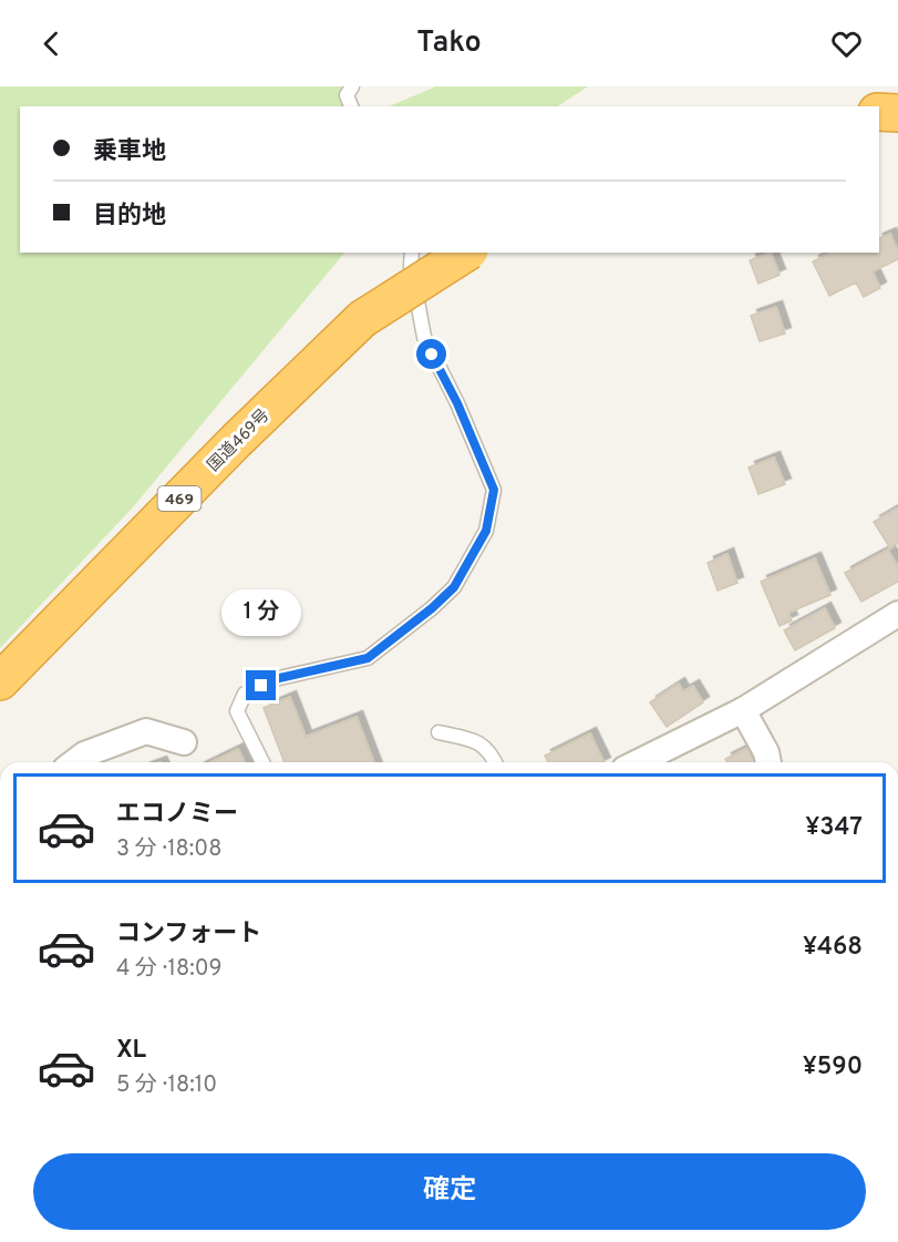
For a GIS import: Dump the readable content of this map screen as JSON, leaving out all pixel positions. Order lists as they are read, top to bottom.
{
  "streets": {
    "highway": ["国道469号", "469"]
  },
  "page": {
    "header": "Tako",
    "banner": ["乗車地", "目的地"],
    "bubble": "1 分",
    "list": [
      {
        "name": "エコノミー",
        "note": "3 分 · 18:08",
        "value": "¥347"
      },
      {
        "name": "コンフォート",
        "note": "4 分 · 18:09",
        "value": "¥468"
      },
      {
        "name": "XL",
        "note": "5 分 · 18:10",
        "value": "¥590"
      }
    ],
    "buttons": "確定"
  }
}
